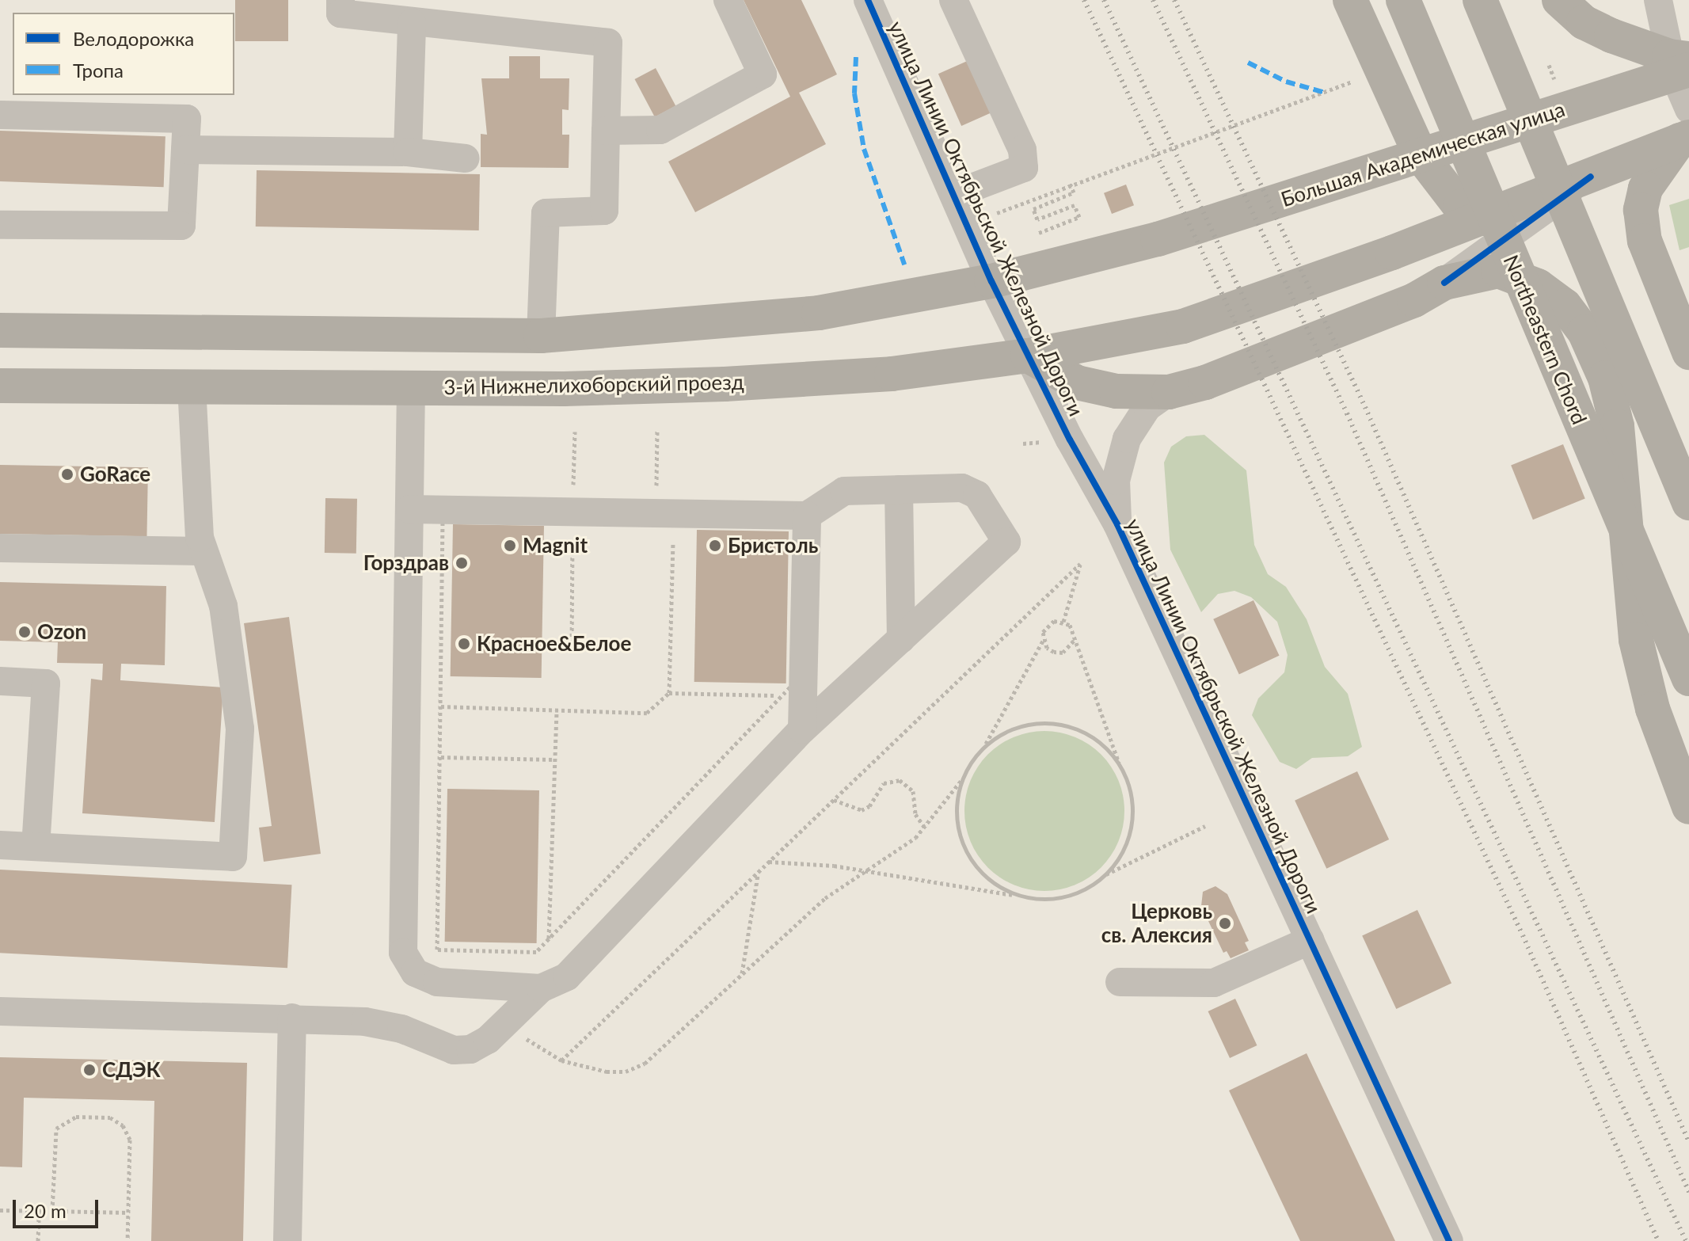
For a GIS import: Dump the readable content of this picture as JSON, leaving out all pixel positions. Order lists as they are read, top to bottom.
{
  "streets": {
    "main road": ["Большая Академическая улица", "Northeastern Chord", "3-й Нижнелихоборский проезд"],
    "street": ["улица Линии Октябрьской Железной Дороги"]
  },
  "crossings": [
    ["Большая Академическая улица", "улица Линии Октябрьской Железной Дороги"],
    ["улица Линии Октябрьской Железной Дороги", "3-й Нижнелихоборский проезд"]
  ],
  "places": [
    "GoRace",
    "Magnit",
    "Бристоль",
    "Горздрав",
    "Ozon",
    "Красное&Белое",
    "Церковь св. Алексия",
    "СДЭК"
  ],
  "legend": ["Велодорожка", "Тропа"],
  "scale_bar": "20 m"
}
